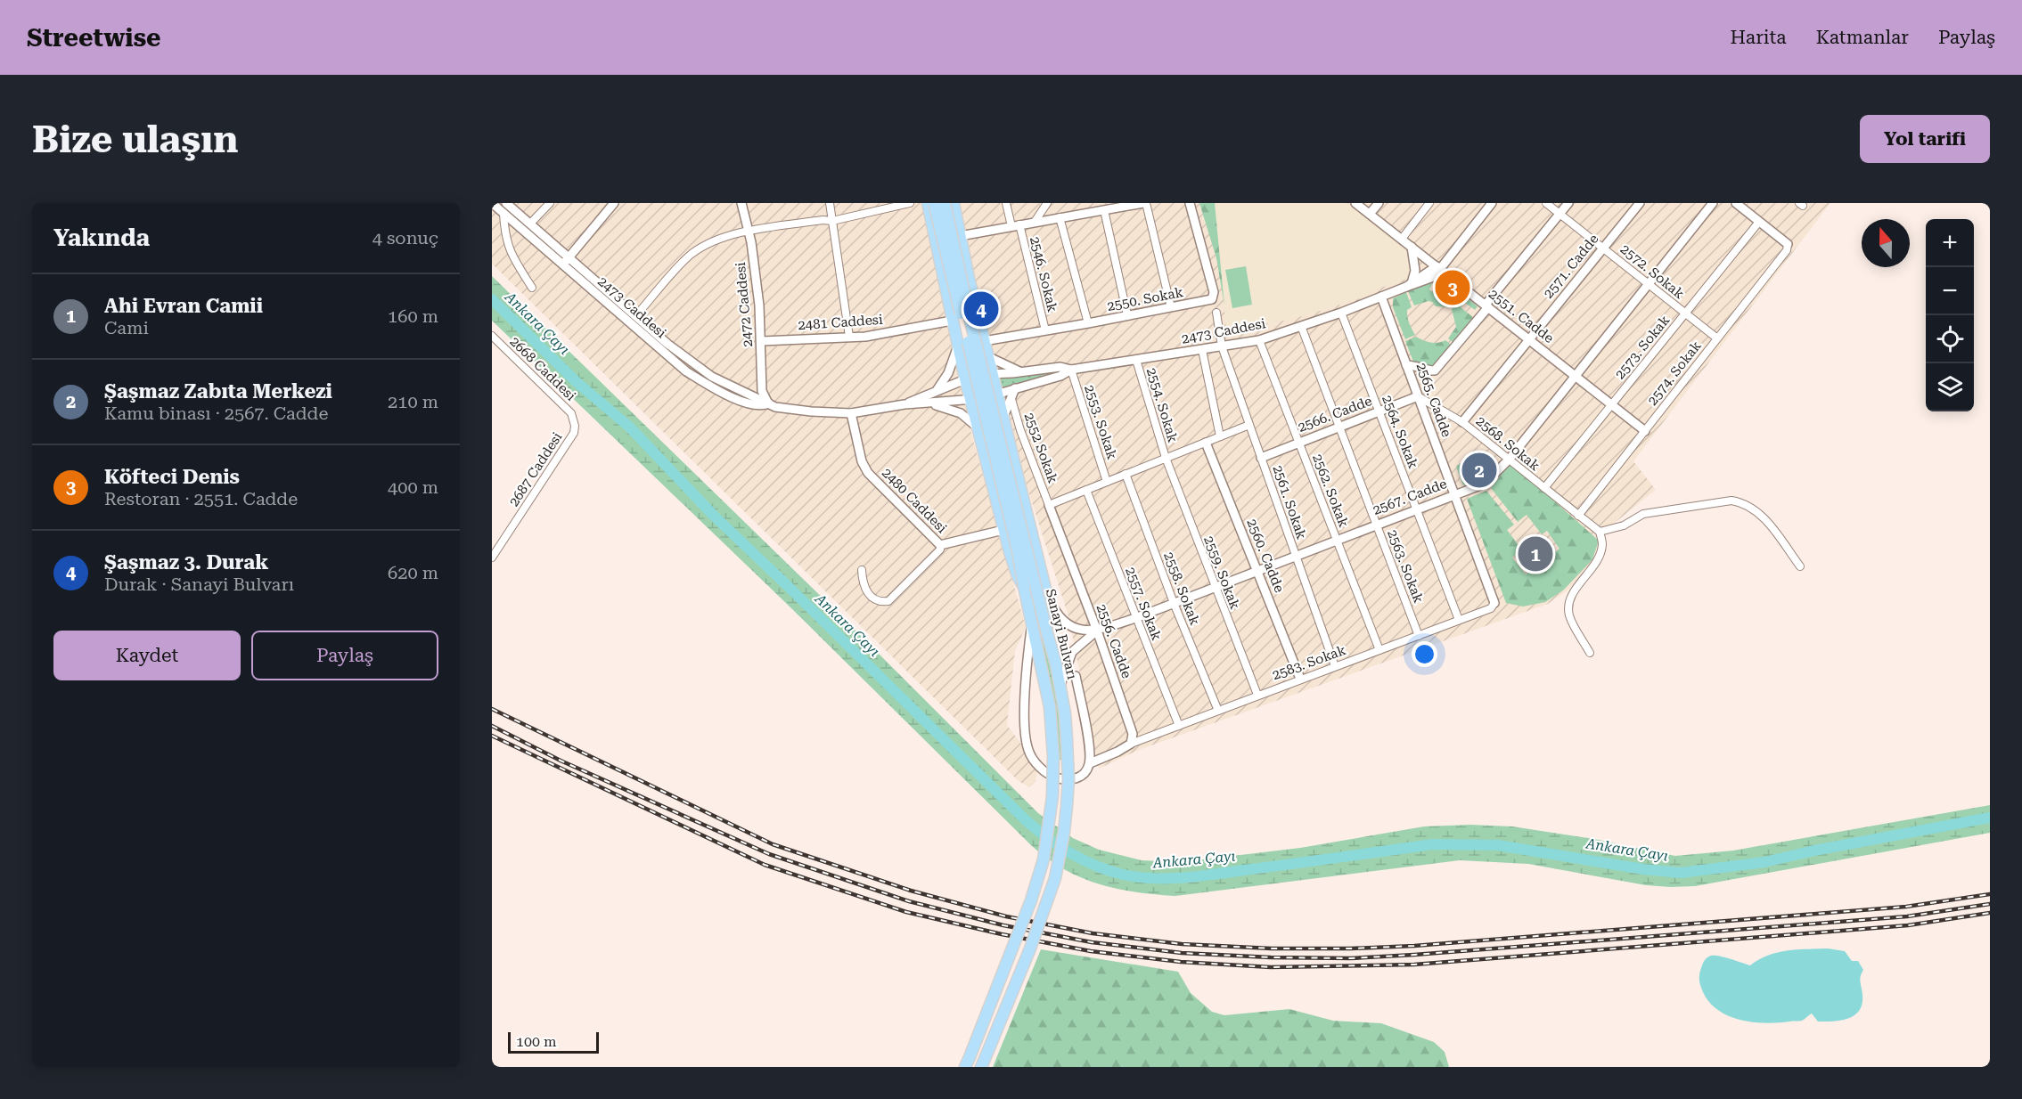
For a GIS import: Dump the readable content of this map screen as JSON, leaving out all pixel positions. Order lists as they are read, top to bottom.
{
  "streets": {
    "main road": ["Sanayi Bulvarı"],
    "street": [
      "2571. Cadde",
      "2572. Sokak",
      "2546. Sokak",
      "2550. Sokak",
      "2472 Caddesi",
      "2473 Caddesi",
      "2551. Cadde",
      "2481 Caddesi",
      "2573. Sokak",
      "2668 Caddesi",
      "2574. Sokak",
      "2565. Cadde",
      "2554. Sokak",
      "2566. Cadde",
      "2553. Sokak",
      "2564. Sokak",
      "2568. Sokak",
      "2552 Sokak",
      "2687 Caddesi",
      "2562. Sokak",
      "2567. Cadde",
      "2480 Caddesi",
      "2561. Sokak",
      "2560. Cadde",
      "2563. Sokak",
      "2559. Sokak",
      "2558. Sokak",
      "2557. Sokak",
      "2556. Cadde",
      "2583. Sokak"
    ]
  },
  "crossings": [
    ["2571. Cadde", "2572. Sokak"],
    ["2571. Cadde", "2551. Cadde"],
    ["2571. Cadde", "2568. Sokak"],
    ["2572. Sokak", "2573. Sokak"],
    ["2572. Sokak", "2574. Sokak"],
    ["2572. Sokak", "2567. Cadde"],
    ["2546. Sokak", "2550. Sokak"],
    ["2472 Caddesi", "2473 Caddesi"],
    ["2472 Caddesi", "2481 Caddesi"],
    ["2473 Caddesi", "2551. Cadde"],
    ["2473 Caddesi", "2565. Cadde"],
    ["2473 Caddesi", "2554. Sokak"],
    ["2473 Caddesi", "2553. Sokak"],
    ["2473 Caddesi", "2564. Sokak"],
    ["2473 Caddesi", "2562. Sokak"],
    ["2473 Caddesi", "2480 Caddesi"],
    ["2473 Caddesi", "2561. Sokak"],
    ["2473 Caddesi", "2563. Sokak"],
    ["2551. Cadde", "2573. Sokak"],
    ["2551. Cadde", "2574. Sokak"],
    ["2551. Cadde", "2567. Cadde"],
    ["2573. Sokak", "2568. Sokak"],
    ["2668 Caddesi", "2687 Caddesi"],
    ["2574. Sokak", "2568. Sokak"],
    ["2565. Cadde", "2566. Cadde"],
    ["2565. Cadde", "2568. Sokak"],
    ["2565. Cadde", "2567. Cadde"],
    ["2565. Cadde", "2583. Sokak"],
    ["2554. Sokak", "2559. Sokak"],
    ["2566. Cadde", "2564. Sokak"],
    ["2566. Cadde", "2568. Sokak"],
    ["2566. Cadde", "2562. Sokak"],
    ["2566. Cadde", "2561. Sokak"],
    ["2566. Cadde", "2563. Sokak"],
    ["2564. Sokak", "2567. Cadde"],
    ["2564. Sokak", "2583. Sokak"],
    ["2568. Sokak", "2567. Cadde"],
    ["2552 Sokak", "2556. Cadde"],
    ["2562. Sokak", "2567. Cadde"],
    ["2562. Sokak", "2583. Sokak"],
    ["2567. Cadde", "2561. Sokak"],
    ["2567. Cadde", "2560. Cadde"],
    ["2567. Cadde", "2563. Sokak"],
    ["2567. Cadde", "2559. Sokak"],
    ["2567. Cadde", "2558. Sokak"],
    ["2567. Cadde", "2557. Sokak"],
    ["2567. Cadde", "2556. Cadde"],
    ["2561. Sokak", "2583. Sokak"],
    ["2560. Cadde", "2583. Sokak"],
    ["2563. Sokak", "2583. Sokak"],
    ["2559. Sokak", "2583. Sokak"],
    ["2558. Sokak", "2583. Sokak"],
    ["2557. Sokak", "2583. Sokak"],
    ["2556. Cadde", "2583. Sokak"]
  ],
  "water": ["Ankara Çayı"],
  "scale_bar": "100 m",
  "north": "top",
  "page": {
    "header": "Streetwise",
    "nav": ["Harita", "Katmanlar", "Paylaş"],
    "buttons": [
      "Yol tarifi",
      ["Kaydet", "Paylaş"]
    ],
    "title": "Bize ulaşın",
    "heading": ["Yakında", "4 sonuç"],
    "map_buttons": ["+", "−"],
    "pins": [
      "3",
      "4",
      "2",
      "1"
    ],
    "list": [
      {
        "mark": "1",
        "name": "Ahi Evran Camii",
        "note": "Cami",
        "value": "160 m"
      },
      {
        "mark": "2",
        "name": "Şaşmaz Zabıta Merkezi",
        "note": "Kamu binası · 2567. Cadde",
        "value": "210 m"
      },
      {
        "mark": "3",
        "name": "Köfteci Denis",
        "note": "Restoran · 2551. Cadde",
        "value": "400 m"
      },
      {
        "mark": "4",
        "name": "Şaşmaz 3. Durak",
        "note": "Durak · Sanayi Bulvarı",
        "value": "620 m"
      }
    ],
    "scale": "100 m"
  }
}
